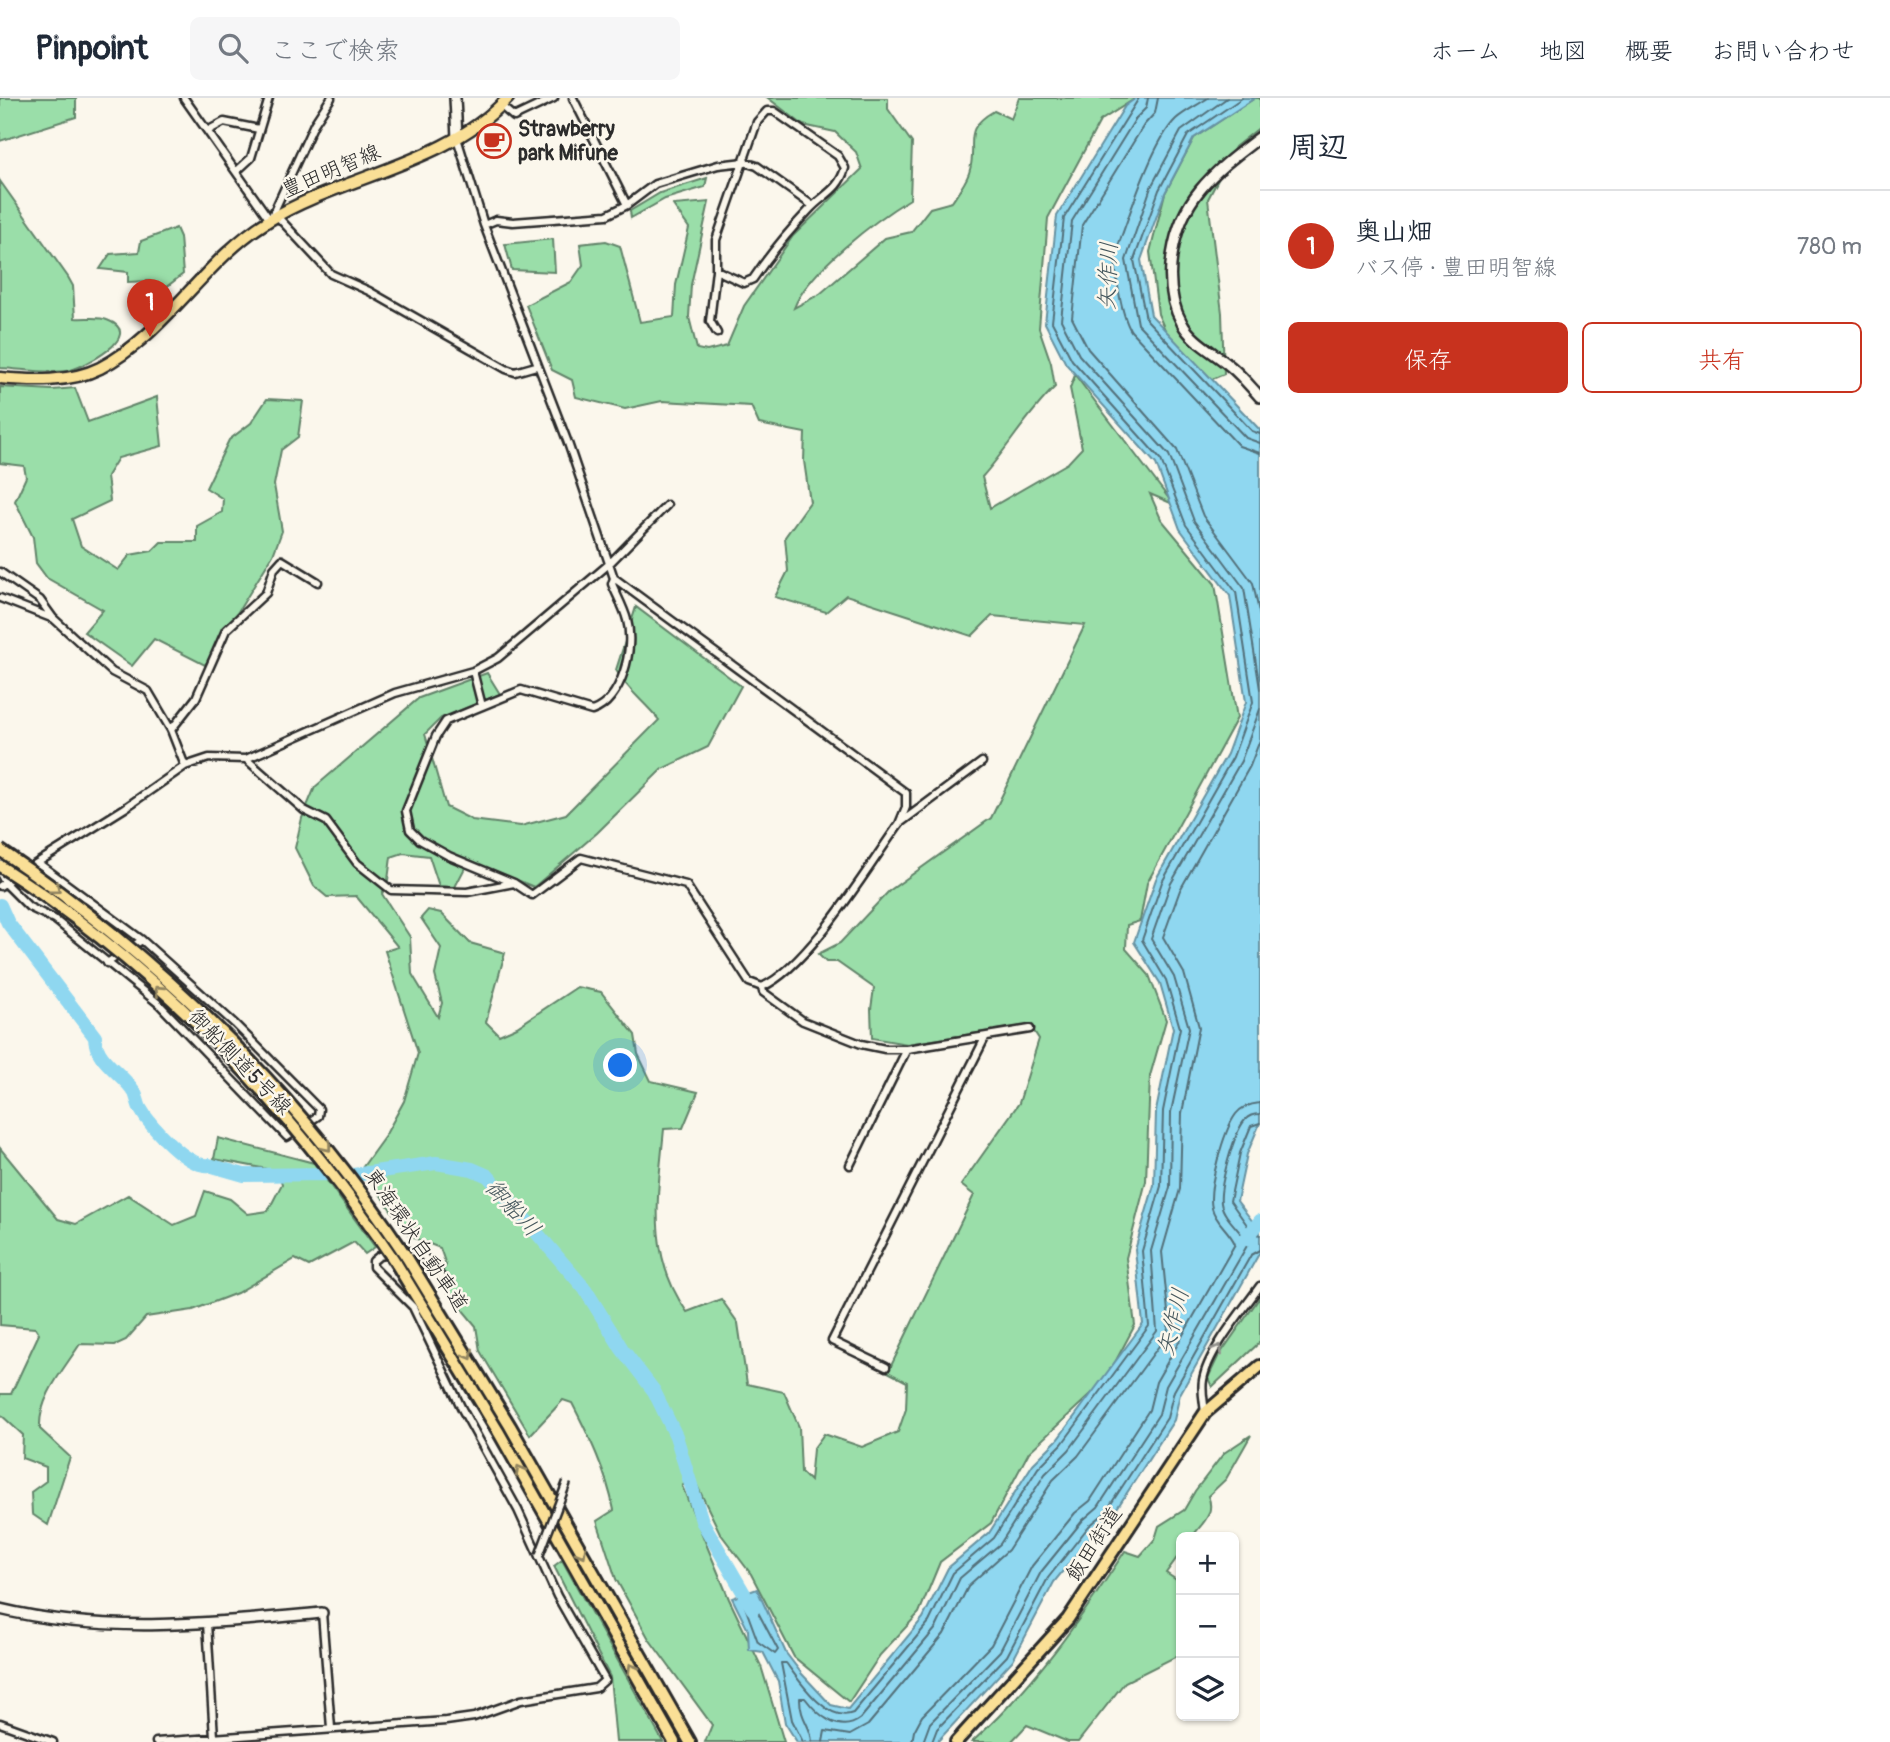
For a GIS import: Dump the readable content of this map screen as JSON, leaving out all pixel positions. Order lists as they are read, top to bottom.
{
  "streets": {
    "highway": ["東海環状自動車道", "飯田街道"],
    "main road": ["豊田明智線"],
    "street": ["御船側道5号線"]
  },
  "water": ["矢作川", "御船川"],
  "places": {
    "cafe": ["Strawberry park Mifune"]
  },
  "page": {
    "header": "Pinpoint",
    "search": "ここで検索",
    "nav": [
      "ホーム",
      "地図",
      "概要",
      "お問い合わせ"
    ],
    "heading": "周辺",
    "list": [
      {
        "mark": "1",
        "name": "奥山畑",
        "note": "バス停 · 豊田明智線",
        "value": "780 m"
      }
    ],
    "pins": "1",
    "buttons": ["保存", "共有"],
    "map_buttons": ["+", "−"]
  }
}
